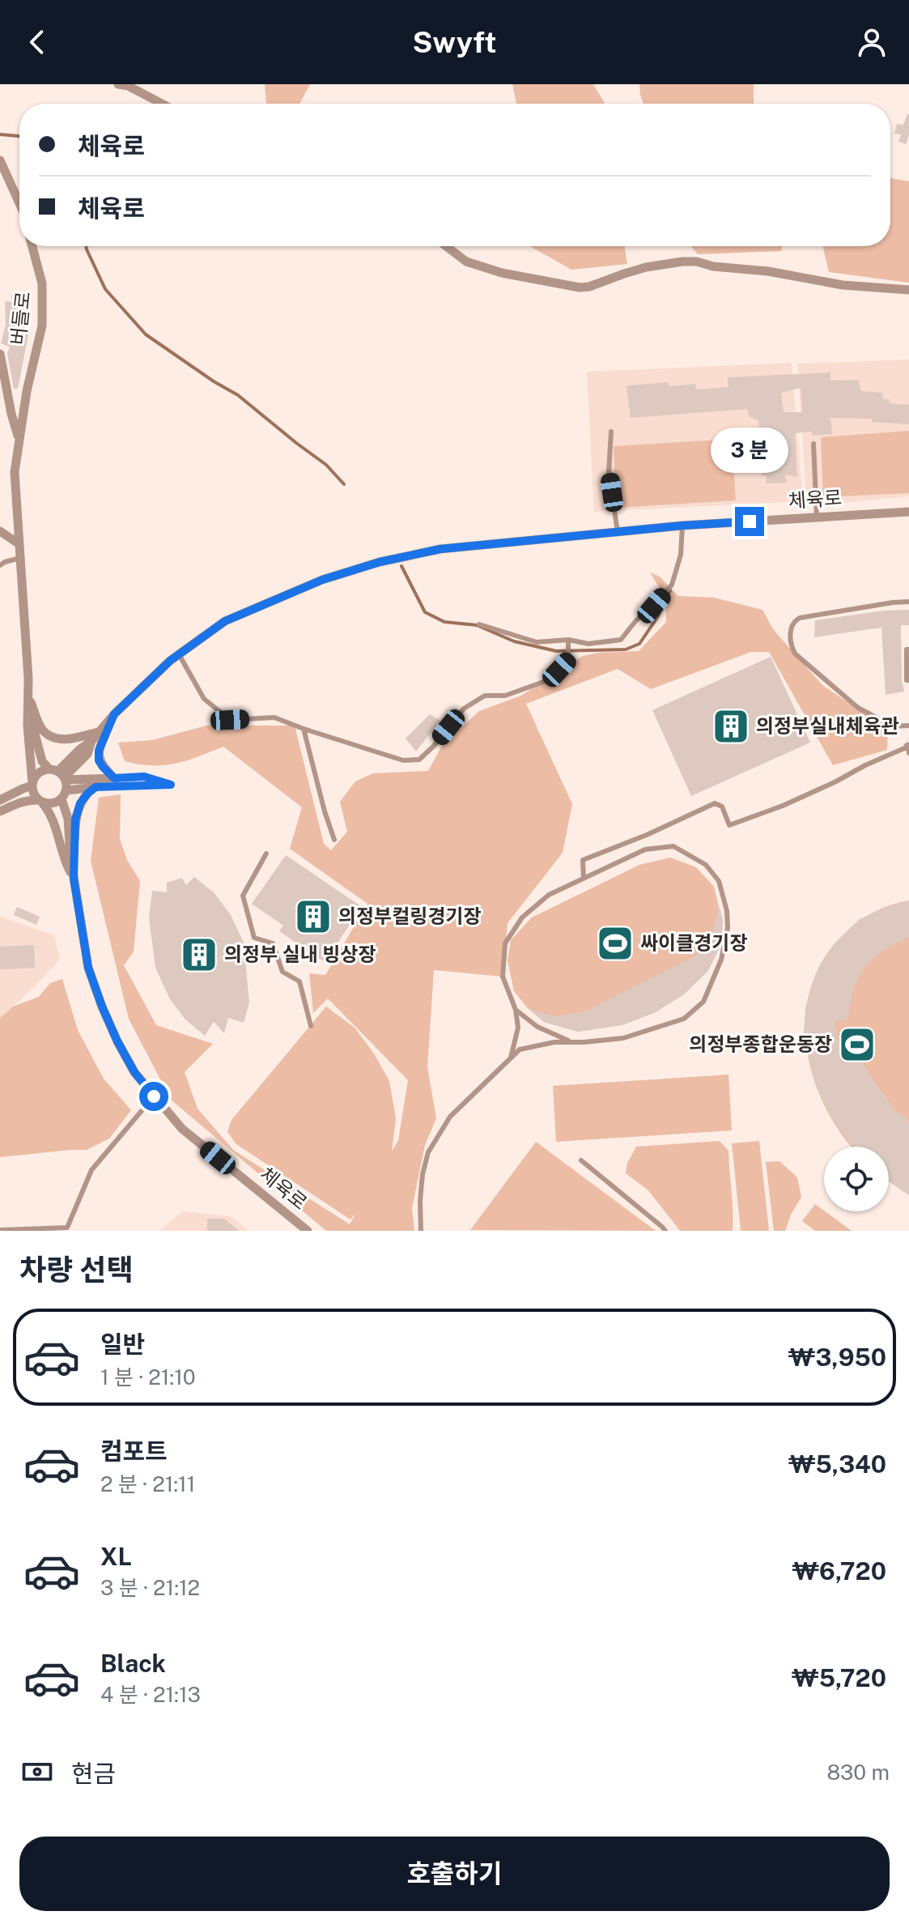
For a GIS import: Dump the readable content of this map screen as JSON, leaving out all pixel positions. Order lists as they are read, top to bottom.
{
  "streets": {
    "street": ["버들로", "체육로"]
  },
  "places": {
    "building": ["의정부실내체육관", "의정부컬링경기장", "의정부 실내 빙상장"],
    "sports": ["싸이클경기장", "의정부종합운동장"]
  },
  "page": {
    "header": "Swyft",
    "banner": ["체육로", "체육로"],
    "bubble": "3 분",
    "heading": "차량 선택",
    "list": [
      {
        "name": "일반",
        "note": "1 분 · 21:10",
        "value": "₩3,950"
      },
      {
        "name": "컴포트",
        "note": "2 분 · 21:11",
        "value": "₩5,340"
      },
      {
        "name": "XL",
        "note": "3 분 · 21:12",
        "value": "₩6,720"
      },
      {
        "name": "Black",
        "note": "4 분 · 21:13",
        "value": "₩5,720"
      }
    ],
    "pay": ["현금", "830 m"],
    "buttons": "호출하기"
  }
}
